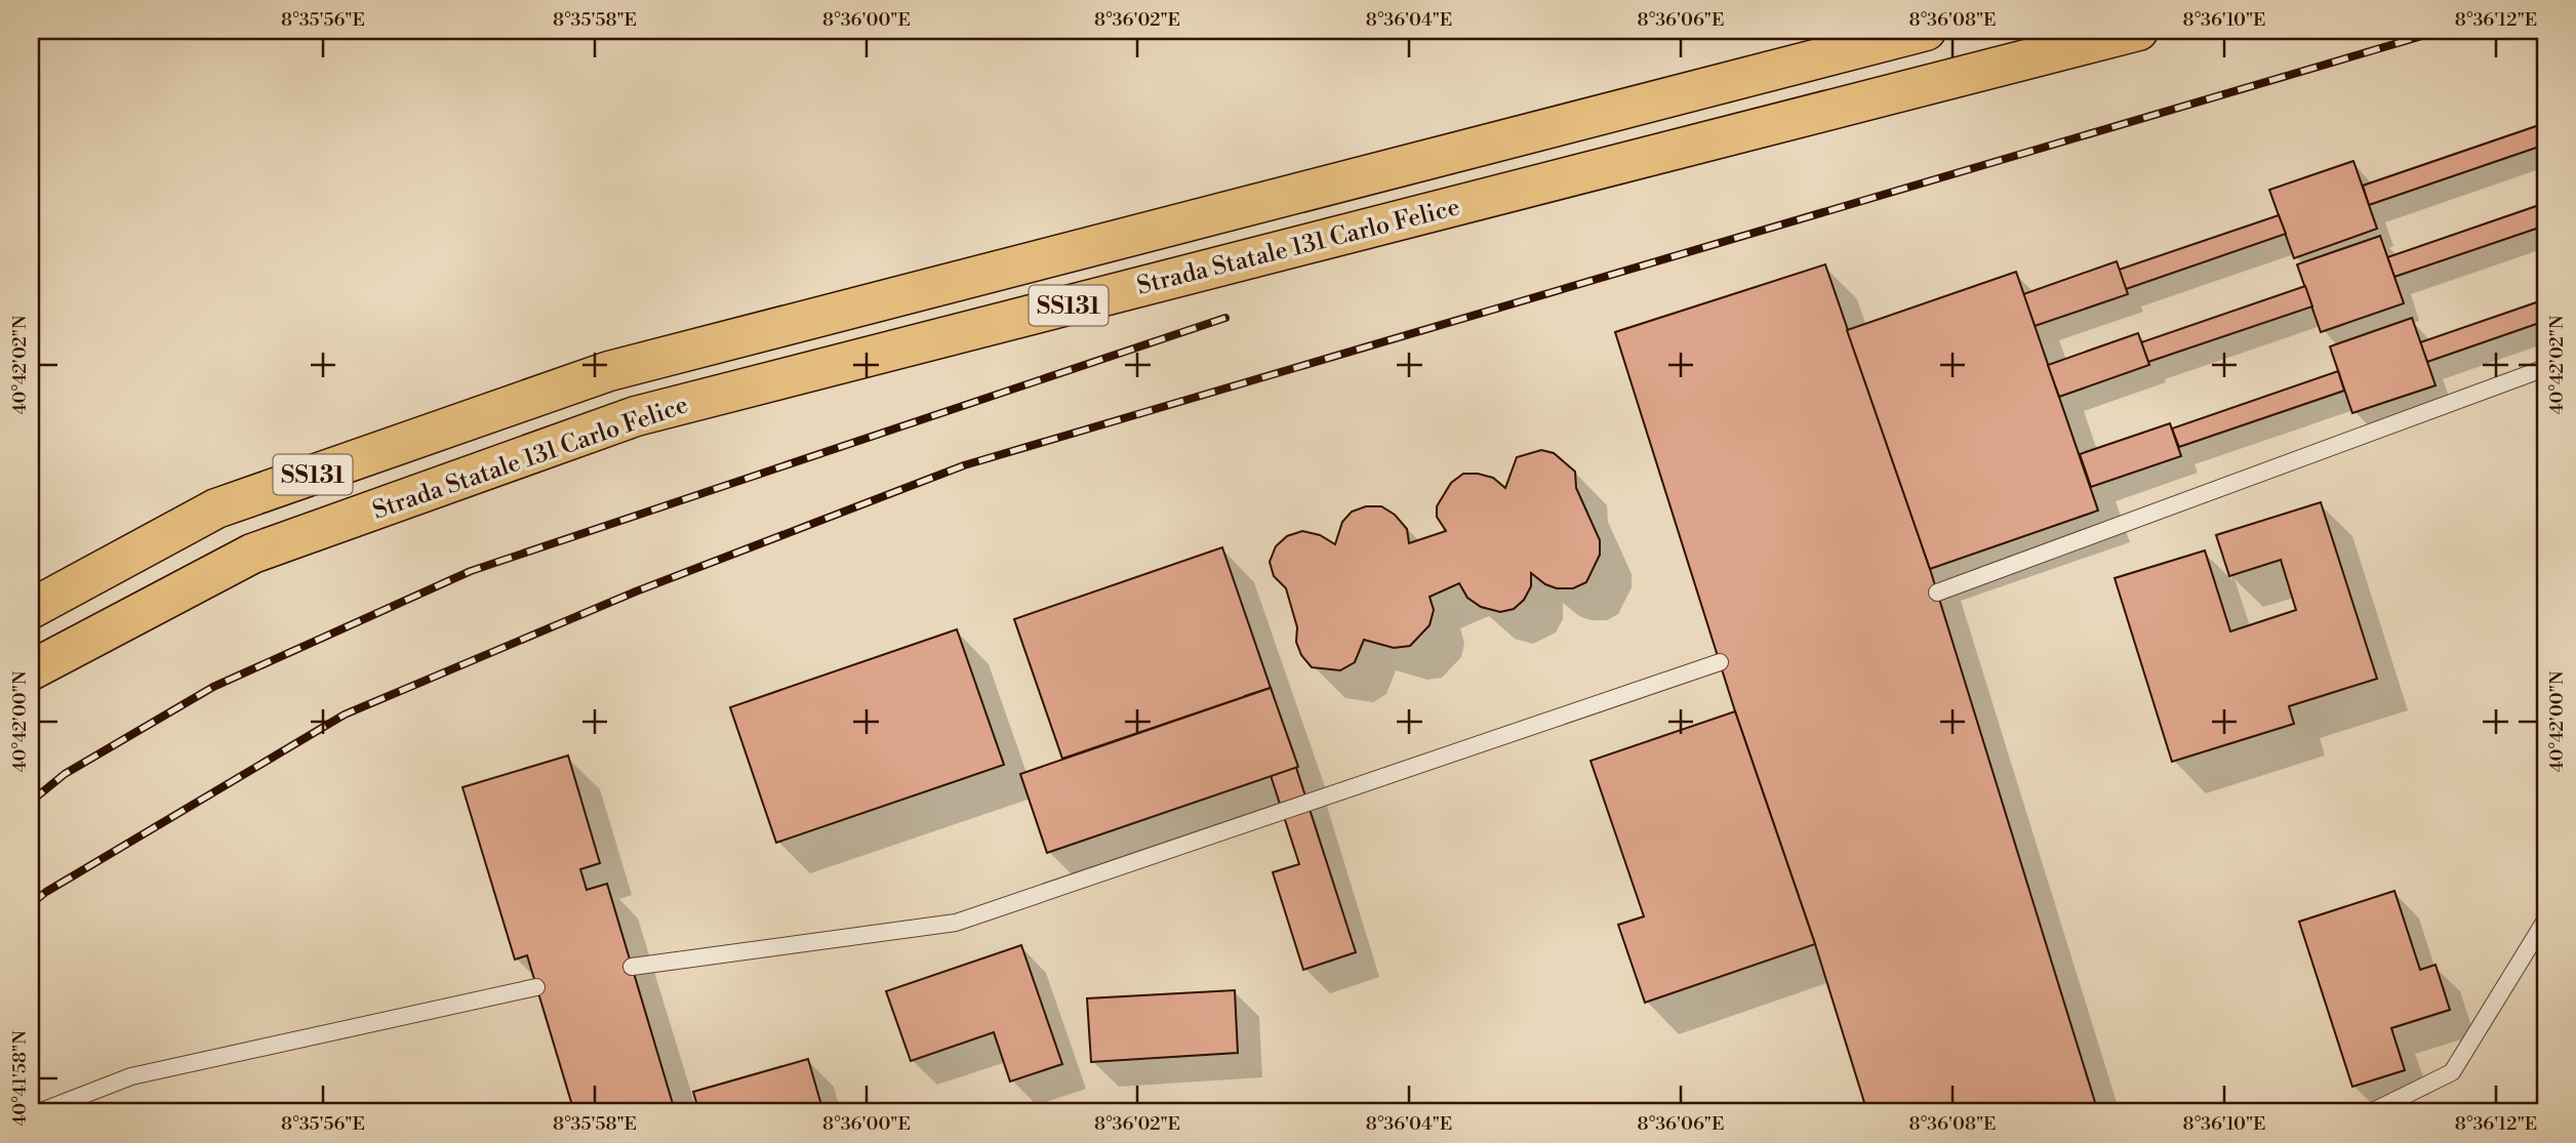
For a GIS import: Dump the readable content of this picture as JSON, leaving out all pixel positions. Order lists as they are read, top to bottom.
{
  "streets": {
    "highway": ["Strada Statale 131 Carlo Felice", "SS131"]
  },
  "coordinates": [
    "8°35'56\"E",
    "8°35'58\"E",
    "8°36'00\"E",
    "8°36'02\"E",
    "8°36'04\"E",
    "8°36'06\"E",
    "8°36'08\"E",
    "8°36'10\"E",
    "8°36'12\"E",
    "40°42'02\"N",
    "40°42'00\"N",
    "40°41'58\"N"
  ]
}
